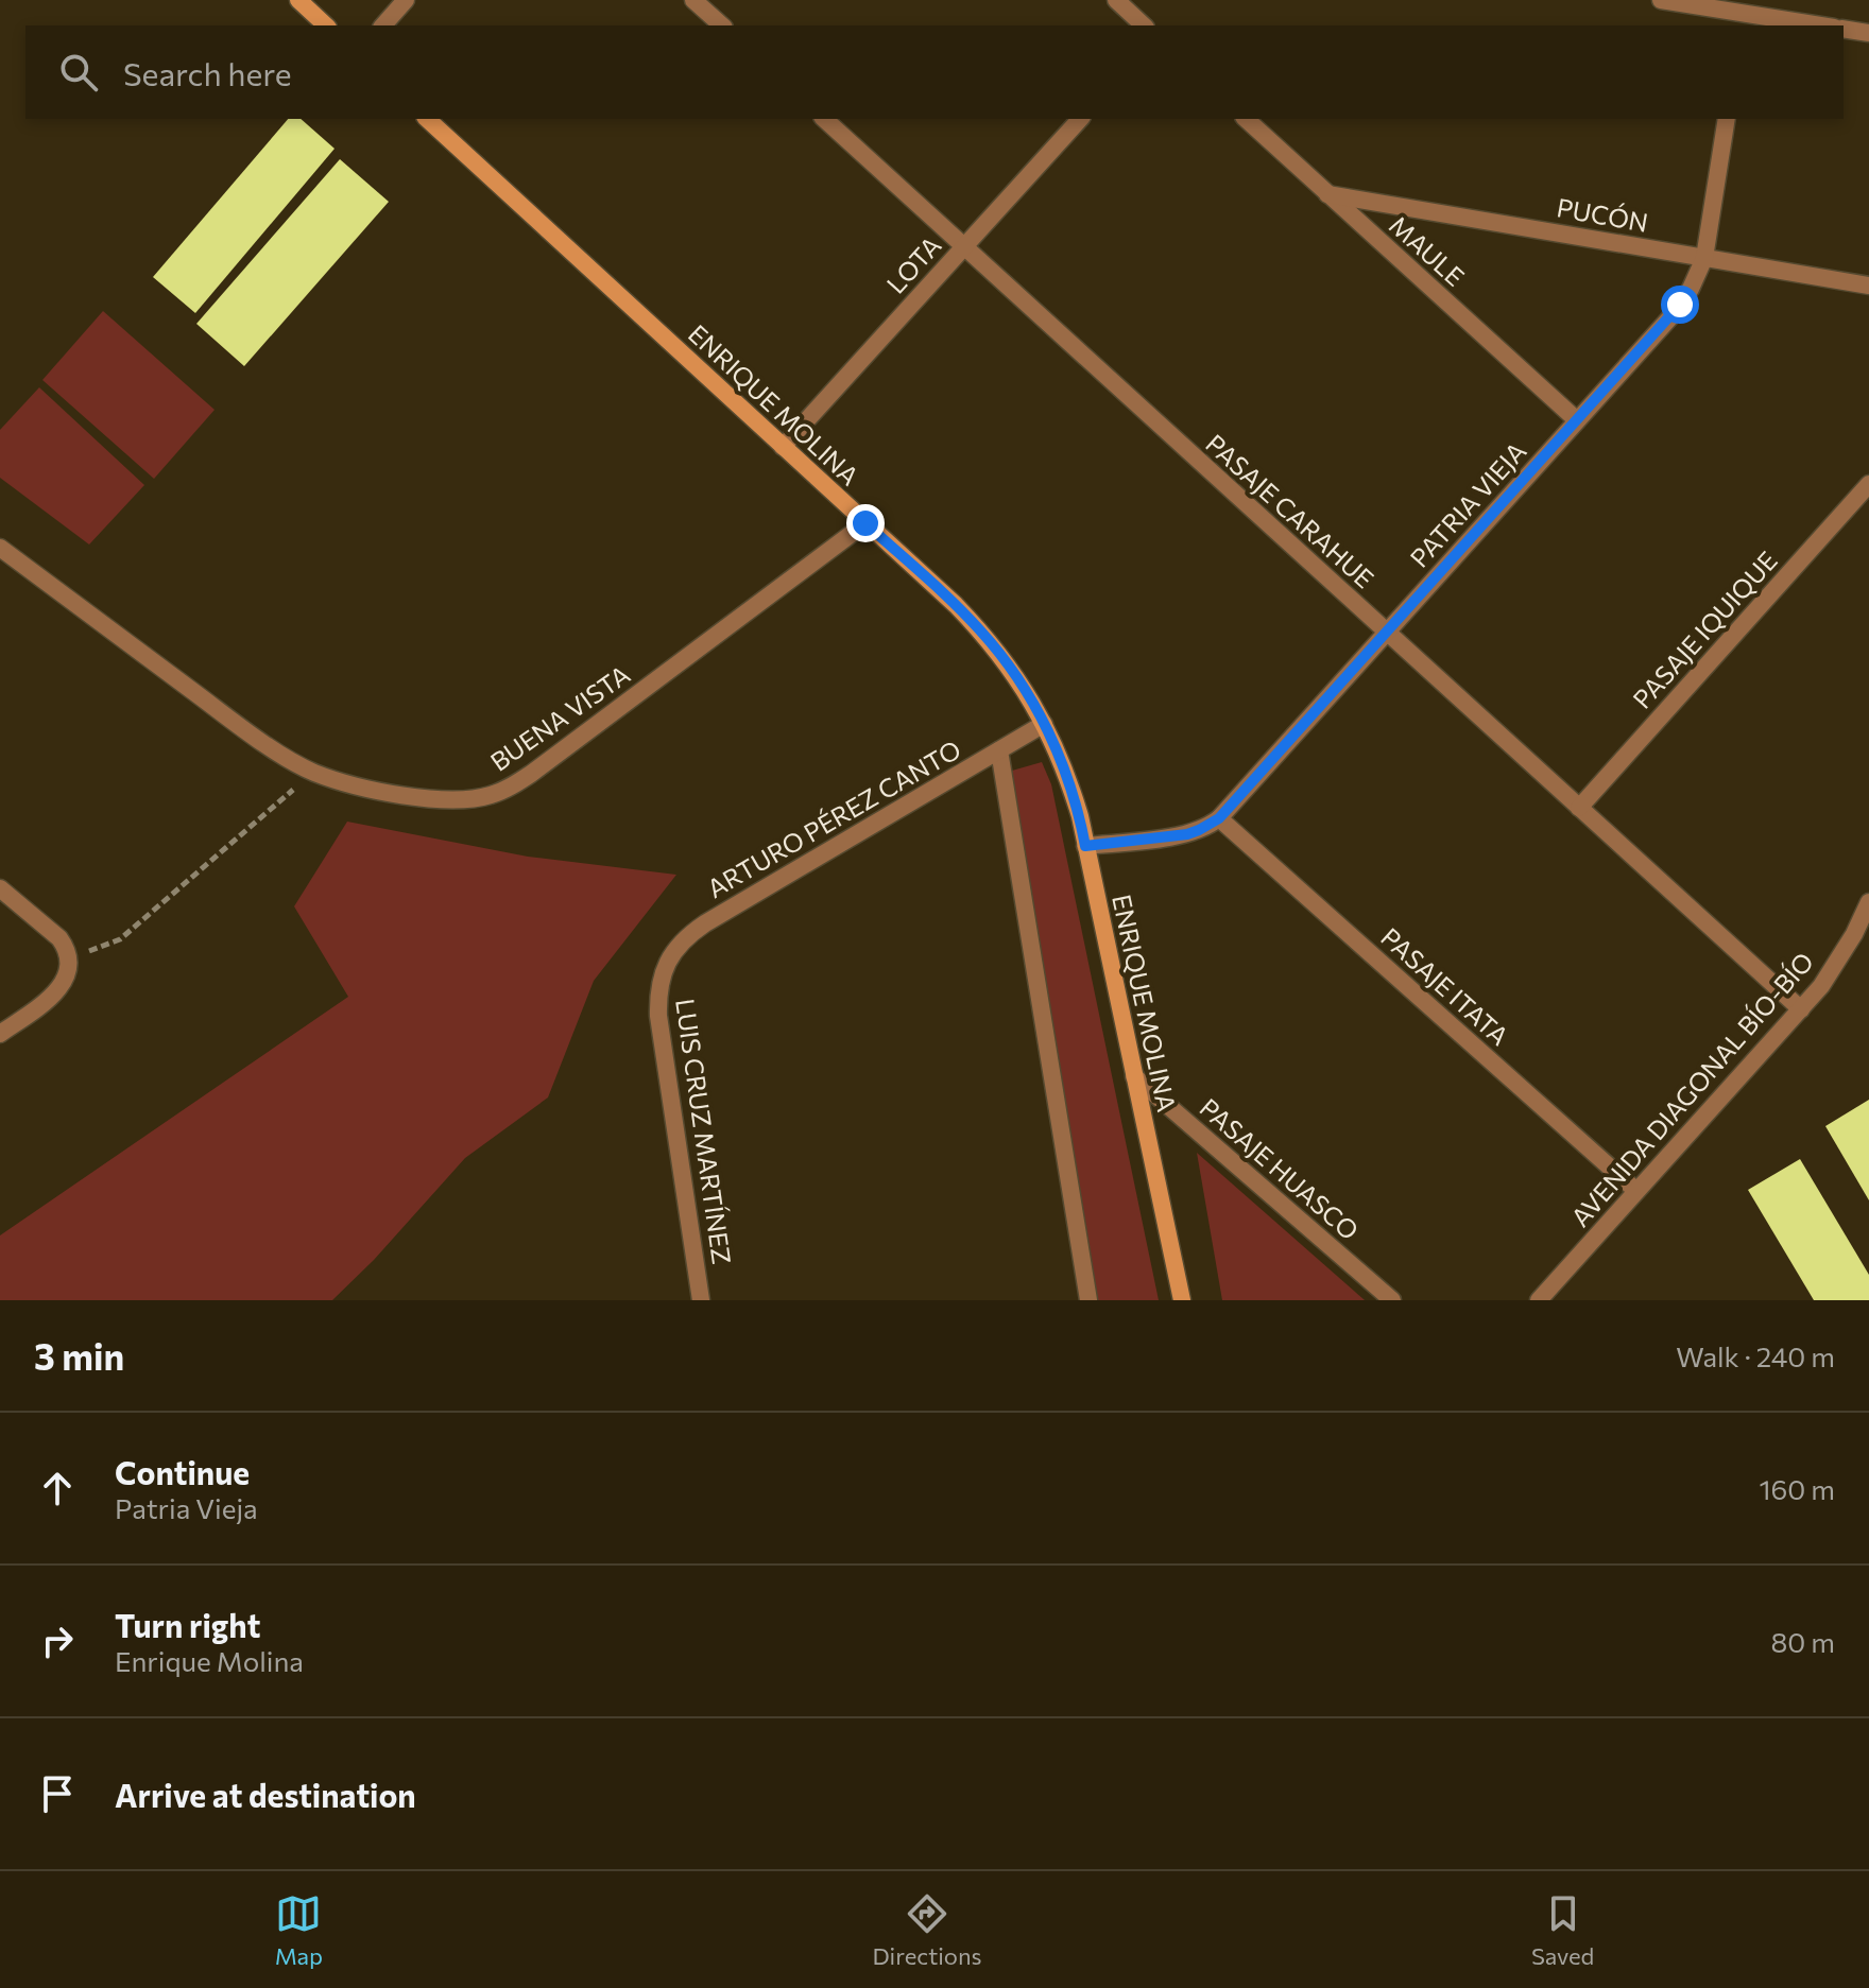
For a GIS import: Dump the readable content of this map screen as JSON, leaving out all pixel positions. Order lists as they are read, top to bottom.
{
  "streets": {
    "main road": ["ENRIQUE MOLINA"],
    "street": [
      "PUCÓN",
      "MAULE",
      "LOTA",
      "PATRIA VIEJA",
      "PASAJE CARAHUE",
      "PASAJE IQUIQUE",
      "BUENA VISTA",
      "ARTURO PÉREZ CANTO",
      "PASAJE ITATA",
      "AVENIDA DIAGONAL BÍO-BÍO",
      "LUIS CRUZ MARTÍNEZ",
      "PASAJE HUASCO"
    ]
  },
  "crossings": [
    ["PUCÓN", "MAULE"],
    ["PUCÓN", "PATRIA VIEJA"],
    ["MAULE", "PATRIA VIEJA"],
    ["LOTA", "ENRIQUE MOLINA"],
    ["LOTA", "PASAJE CARAHUE"],
    ["ENRIQUE MOLINA", "PATRIA VIEJA"],
    ["ENRIQUE MOLINA", "BUENA VISTA"],
    ["ENRIQUE MOLINA", "ARTURO PÉREZ CANTO"],
    ["ENRIQUE MOLINA", "PASAJE HUASCO"],
    ["PATRIA VIEJA", "PASAJE CARAHUE"],
    ["PATRIA VIEJA", "PASAJE ITATA"],
    ["PASAJE CARAHUE", "PASAJE IQUIQUE"],
    ["PASAJE CARAHUE", "AVENIDA DIAGONAL BÍO-BÍO"],
    ["ARTURO PÉREZ CANTO", "LUIS CRUZ MARTÍNEZ"],
    ["PASAJE ITATA", "AVENIDA DIAGONAL BÍO-BÍO"]
  ],
  "page": {
    "search": "Search here",
    "heading": ["3 min", "Walk · 240 m"],
    "list": [
      ["Continue", "Patria Vieja", "160 m"],
      ["Turn right", "Enrique Molina", "80 m"],
      "Arrive at destination"
    ],
    "nav": ["Map", "Directions", "Saved"]
  }
}
